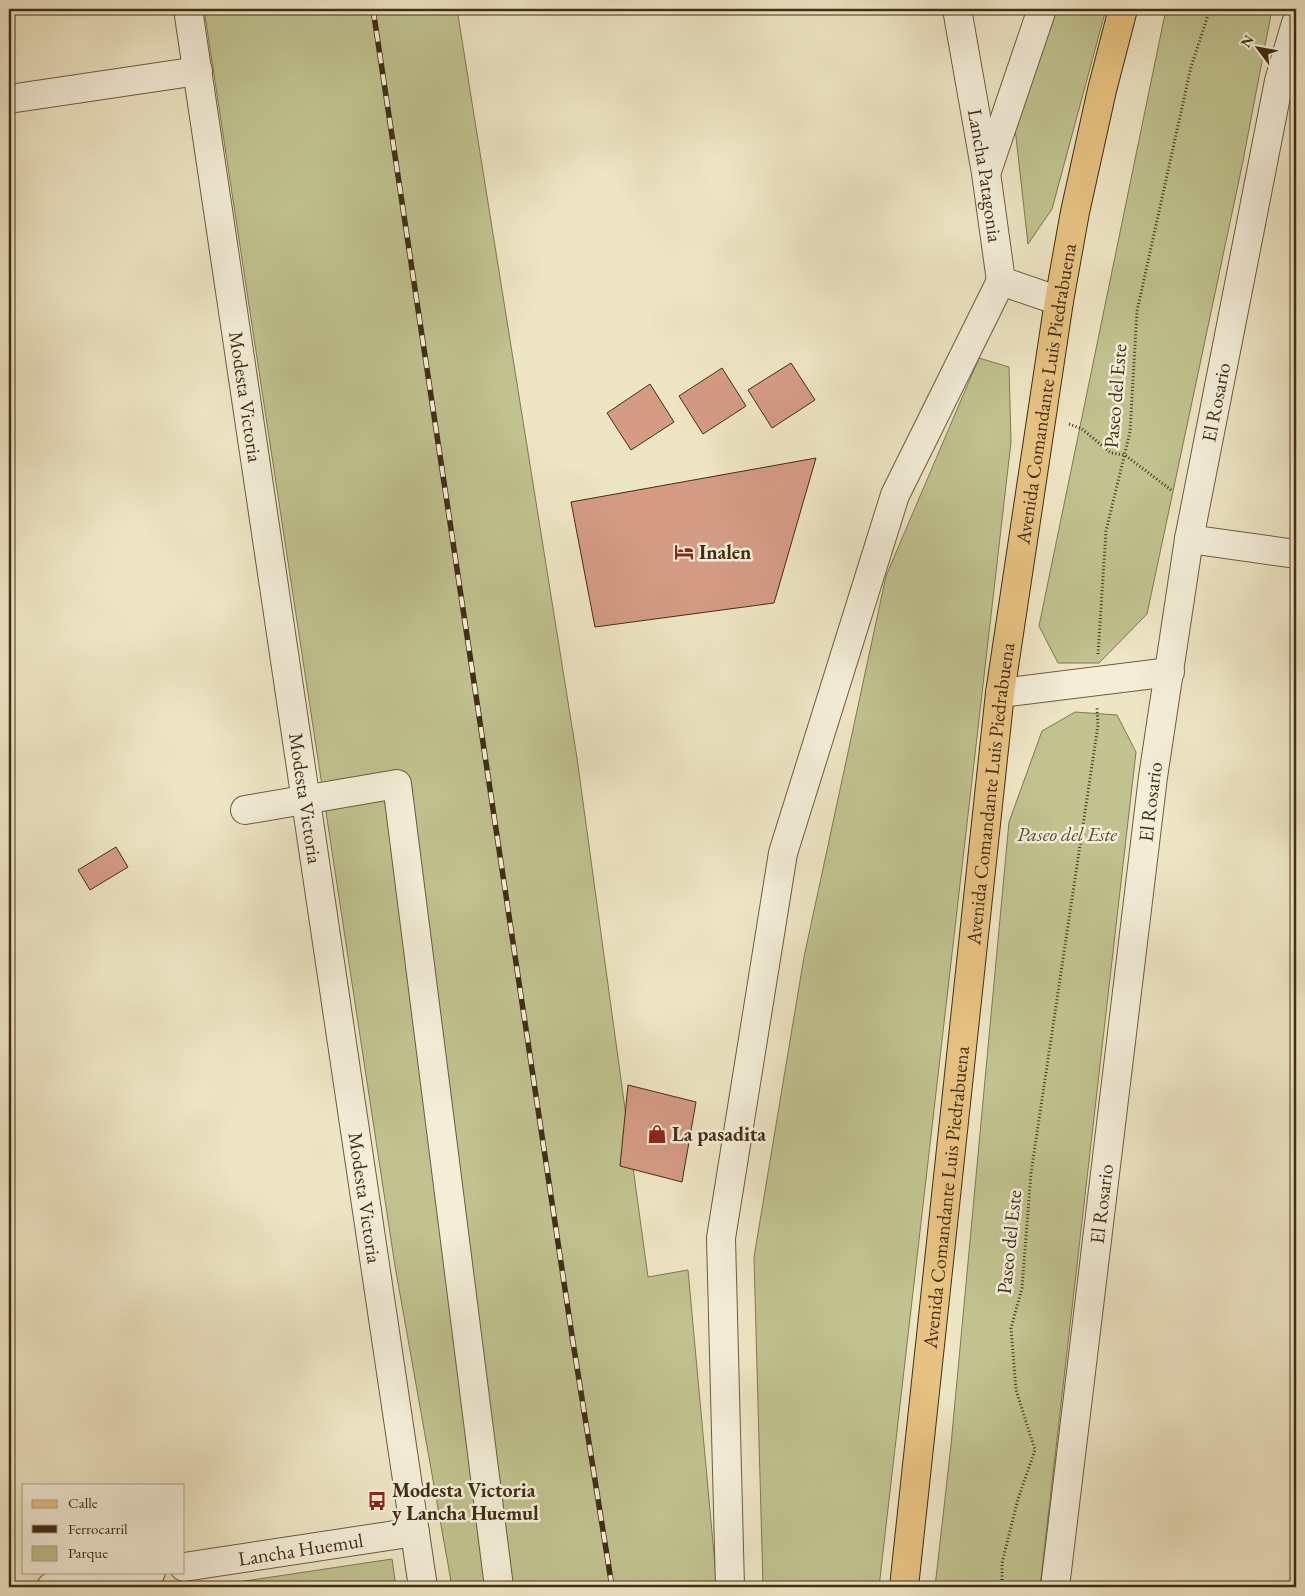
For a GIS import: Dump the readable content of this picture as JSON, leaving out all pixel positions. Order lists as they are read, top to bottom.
{
  "streets": {
    "main road": ["Avenida Comandante Luis Piedrabuena"],
    "street": [
      "Lancha Patagonia",
      "Modesta Victoria",
      "El Rosario",
      "Lancha Huemul"
    ],
    "path": ["Paseo del Este"]
  },
  "crossings": [
    ["Modesta Victoria", "Lancha Huemul"]
  ],
  "parks": ["Paseo del Este"],
  "places": {
    "hotel": ["Inalen"],
    "shop": ["La pasadita"],
    "bus stop": ["Modesta Victoria y Lancha Huemul"]
  },
  "legend": ["Calle", "Ferrocarril", "Parque"],
  "north": "top left"
}
